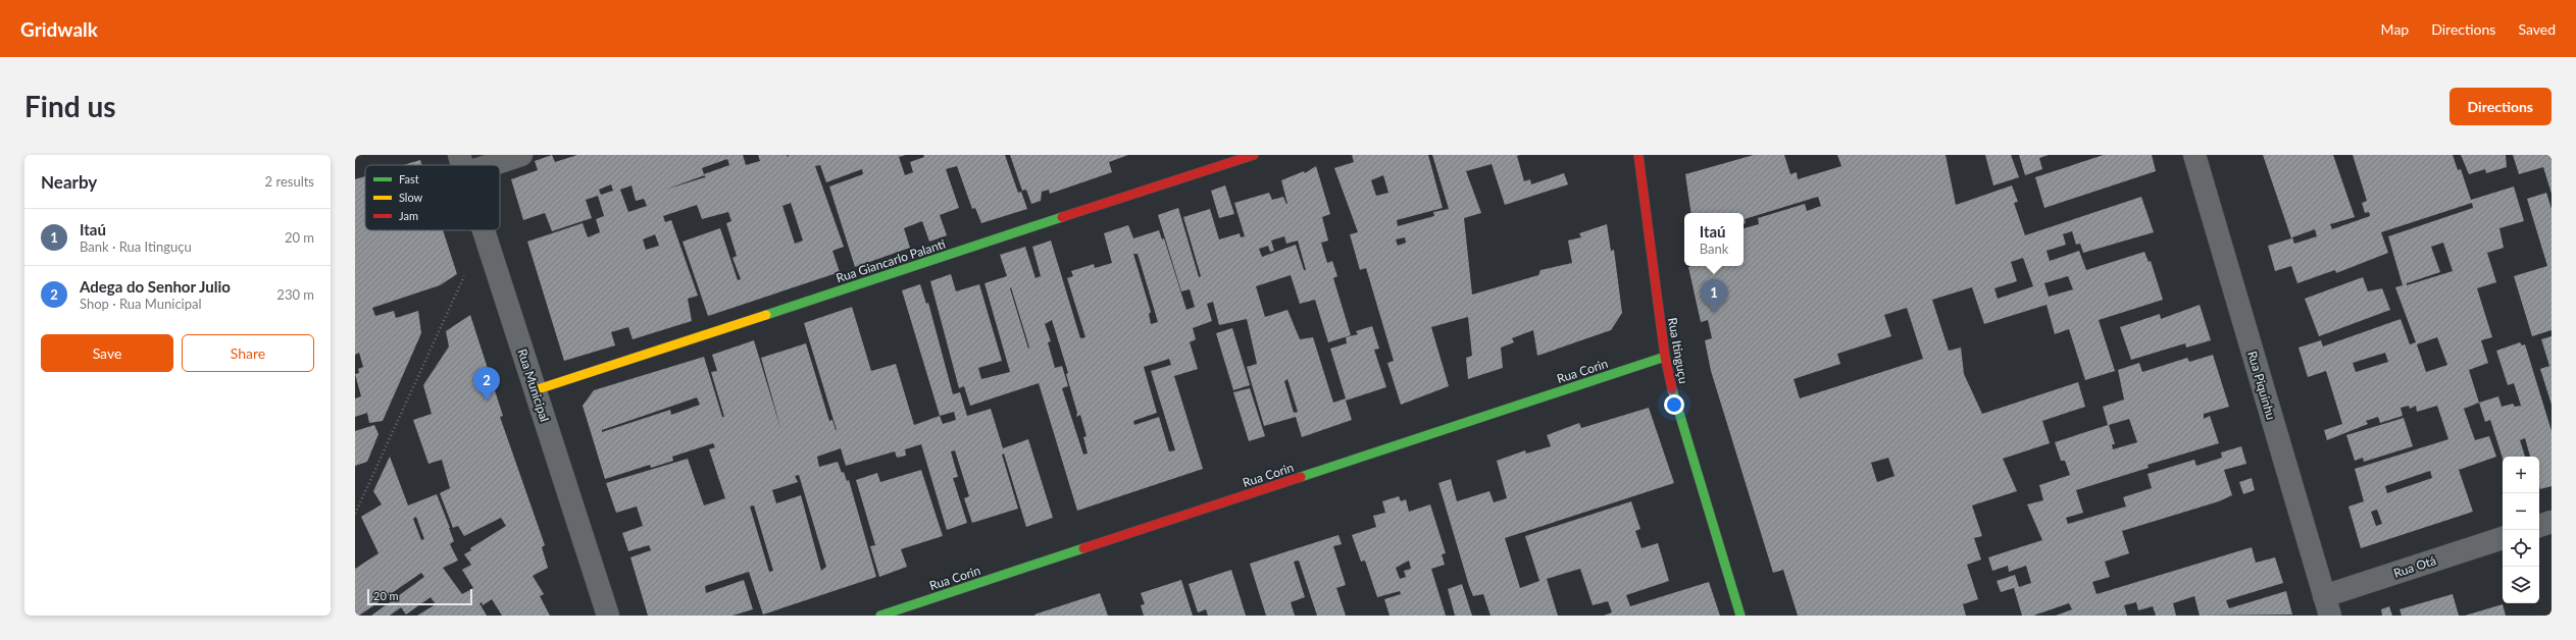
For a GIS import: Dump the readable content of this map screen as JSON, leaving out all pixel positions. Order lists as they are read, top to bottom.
{
  "streets": {
    "street": [
      "Rua Giancarlo Palanti",
      "Rua Itinguçu",
      "Rua Corin",
      "Rua Municipal",
      "Rua Piquinhu",
      "Rua Otá"
    ]
  },
  "crossings": [
    ["Rua Giancarlo Palanti", "Rua Municipal"],
    ["Rua Itinguçu", "Rua Corin"],
    ["Rua Piquinhu", "Rua Otá"]
  ],
  "legend": ["Fast", "Slow", "Jam"],
  "scale_bar": "20 m",
  "page": {
    "header": "Gridwalk",
    "nav": ["Map", "Directions", "Saved"],
    "buttons": [
      "Directions",
      ["Save", "Share"]
    ],
    "title": "Find us",
    "heading": ["Nearby", "2 results"],
    "list": [
      {
        "mark": "1",
        "name": "Itaú",
        "note": "Bank · Rua Itinguçu",
        "value": "20 m"
      },
      {
        "mark": "2",
        "name": "Adega do Senhor Julio",
        "note": "Shop · Rua Municipal",
        "value": "230 m"
      }
    ],
    "popup": ["Itaú", "Bank"],
    "pins": ["1", "2"],
    "map_buttons": ["+", "−"],
    "scale": "20 m"
  }
}
